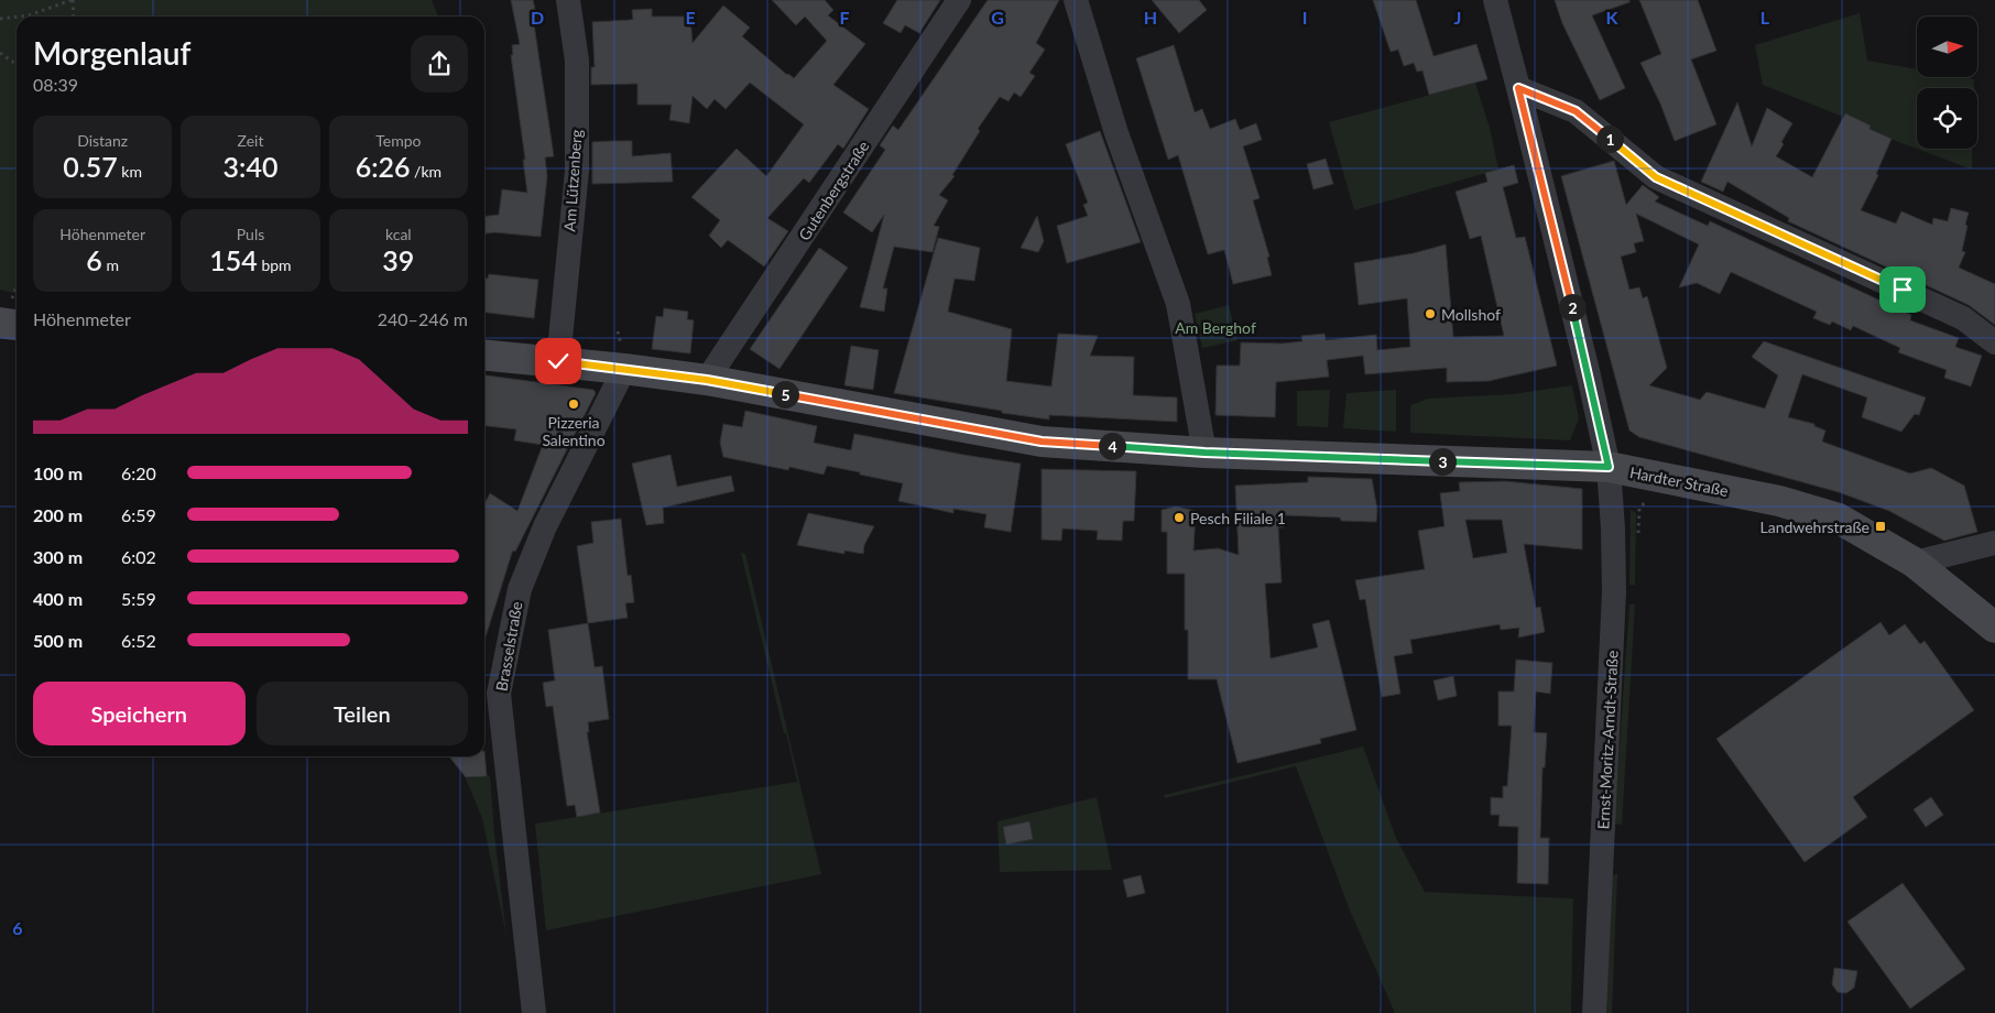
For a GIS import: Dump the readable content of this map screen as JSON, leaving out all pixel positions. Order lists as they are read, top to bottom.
{
  "streets": {
    "main road": ["Hardter Straße"],
    "street": [
      "Am Lützenberg",
      "Gutenbergstraße",
      "Brasselstraße",
      "Ernst-Moritz-Arndt-Straße"
    ]
  },
  "crossings": [
    ["Am Lützenberg", "Hardter Straße"],
    ["Gutenbergstraße", "Hardter Straße"],
    ["Hardter Straße", "Brasselstraße"],
    ["Hardter Straße", "Ernst-Moritz-Arndt-Straße"]
  ],
  "parks": ["Am Berghof"],
  "places": {
    "other": ["Mollshof", "Pizzeria Salentino", "Pesch Filiale 1"],
    "transit": ["Landwehrstraße"]
  },
  "north": "right",
  "page": {
    "heading": ["Morgenlauf", "08:39"],
    "stats": [
      ["Distanz", "0.57 km"],
      ["Zeit", "3:40"],
      ["Tempo", "6:26 /km"],
      ["Höhenmeter", "6 m"],
      ["Puls", "154 bpm"],
      ["kcal", "39"]
    ],
    "pins": [
      "1",
      "2",
      "5",
      "4",
      "3"
    ],
    "chart": ["Höhenmeter", "240–246 m"],
    "list": [
      {
        "name": "100 m",
        "note": "6:20"
      },
      {
        "name": "200 m",
        "note": "6:59"
      },
      {
        "name": "300 m",
        "note": "6:02"
      },
      {
        "name": "400 m",
        "note": "5:59"
      },
      {
        "name": "500 m",
        "note": "6:52"
      }
    ],
    "buttons": ["Speichern", "Teilen"]
  },
  "grid": {
    "columns": [
      "D",
      "E",
      "F",
      "G",
      "H",
      "I",
      "J",
      "K",
      "L"
    ],
    "rows": ["6"]
  }
}
